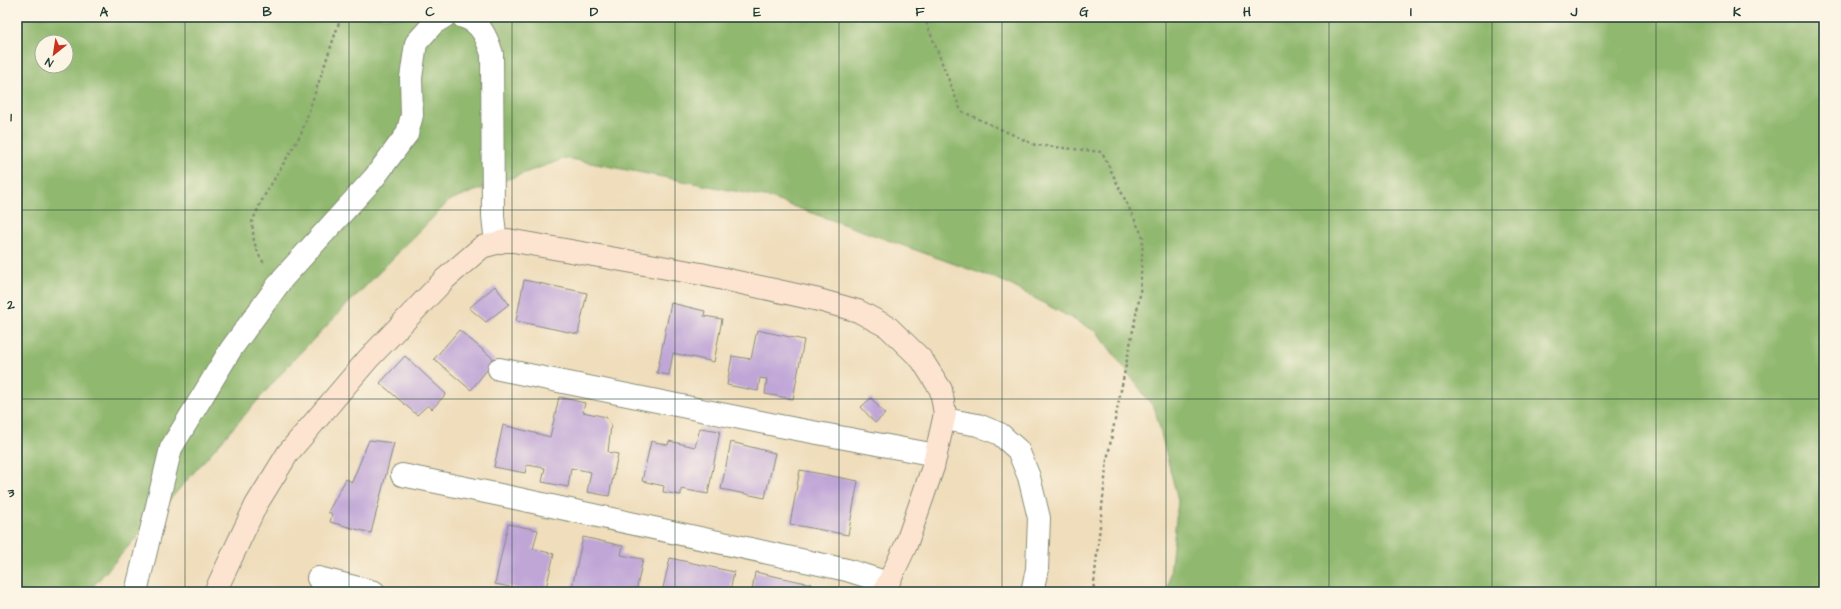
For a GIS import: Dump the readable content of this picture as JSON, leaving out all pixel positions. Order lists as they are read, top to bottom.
{
  "north": "bottom left",
  "grid": {
    "columns": [
      "A",
      "B",
      "C",
      "D",
      "E",
      "F",
      "G",
      "H",
      "I",
      "J",
      "K"
    ],
    "rows": ["1", "2", "3"]
  }
}
